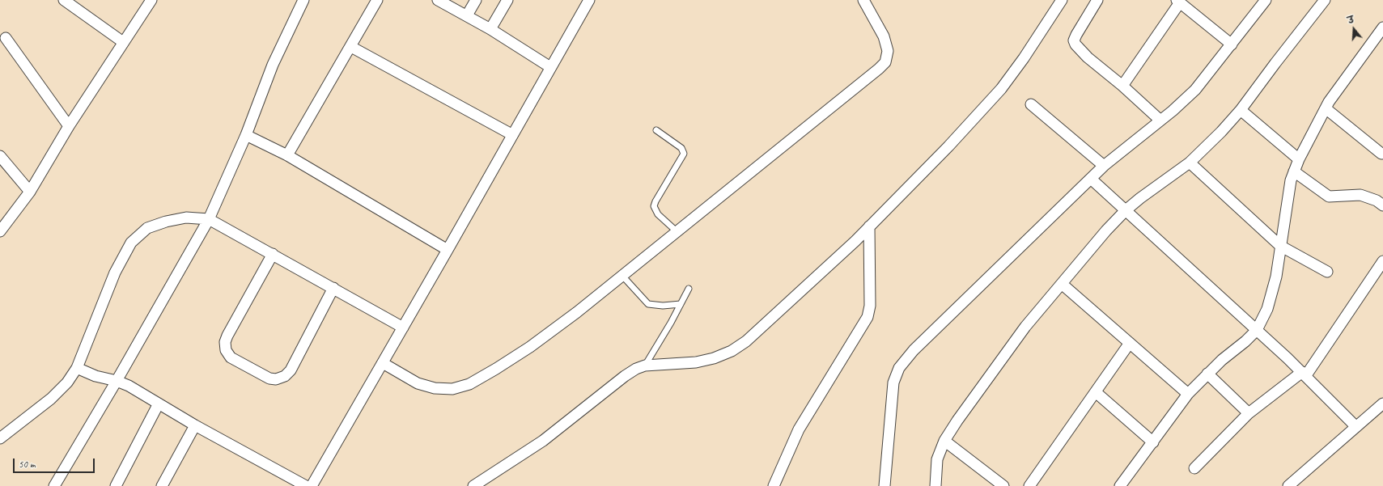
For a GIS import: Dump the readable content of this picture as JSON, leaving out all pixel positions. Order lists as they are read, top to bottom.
{
  "scale_bar": "50 m",
  "north": "top"
}
